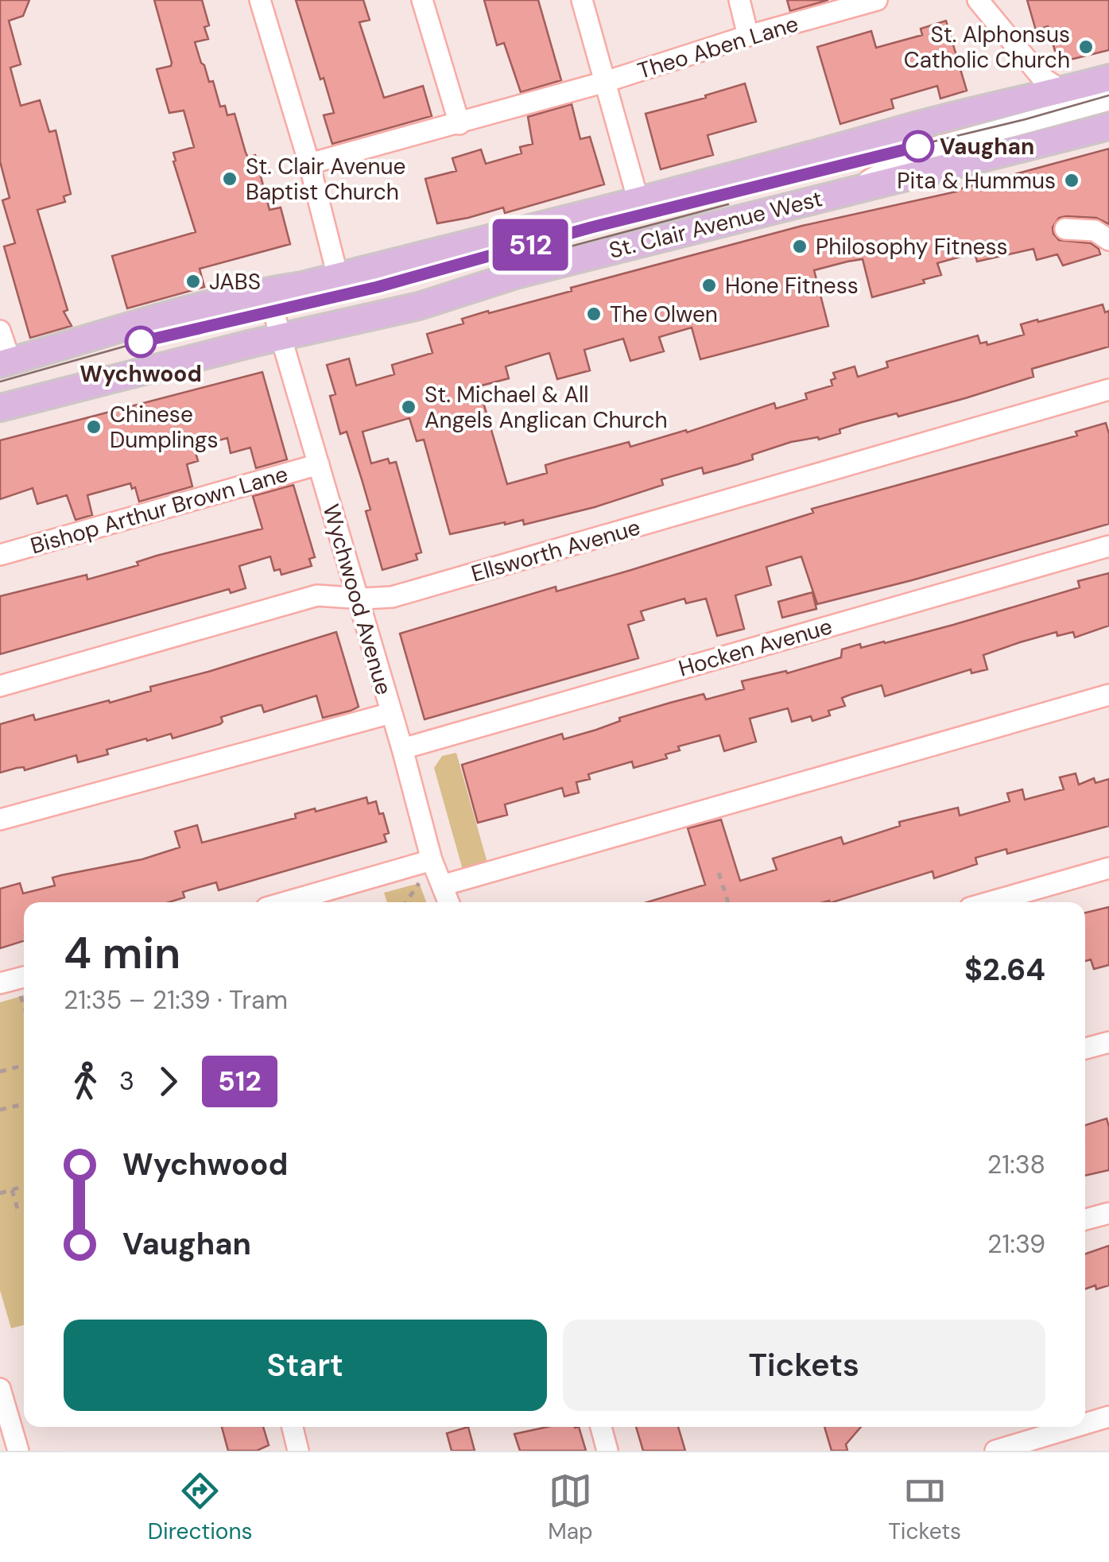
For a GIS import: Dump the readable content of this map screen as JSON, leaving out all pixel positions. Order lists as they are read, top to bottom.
{
  "streets": {
    "main road": ["St. Clair Avenue West"],
    "street": [
      "Theo Aben Lane",
      "Bishop Arthur Brown Lane",
      "Ellsworth Avenue",
      "Wychwood Avenue",
      "Hocken Avenue"
    ]
  },
  "crossings": [
    ["St. Clair Avenue West", "Wychwood Avenue"],
    ["Bishop Arthur Brown Lane", "Wychwood Avenue"],
    ["Ellsworth Avenue", "Wychwood Avenue"],
    ["Wychwood Avenue", "Hocken Avenue"]
  ],
  "places": [
    "St. Alphonsus Catholic Church",
    "Vaughan",
    "St. Clair Avenue Baptist Church",
    "Pita & Hummus",
    "Philosophy Fitness",
    "JABS",
    "Hone Fitness",
    "The Olwen",
    "Wychwood",
    "St. Michael & All Angels Anglican Church",
    "Chinese Dumplings"
  ],
  "lines": ["tram line 512"],
  "page": {
    "on_map": "512",
    "heading": ["4 min", "21:35 – 21:39 · Tram", "$2.64"],
    "legs": ["3", "512"],
    "list": [
      {
        "name": "Wychwood",
        "value": "21:38"
      },
      {
        "name": "Vaughan",
        "value": "21:39"
      }
    ],
    "buttons": ["Start", "Tickets"],
    "tabs": ["Directions", "Map", "Tickets"]
  }
}
